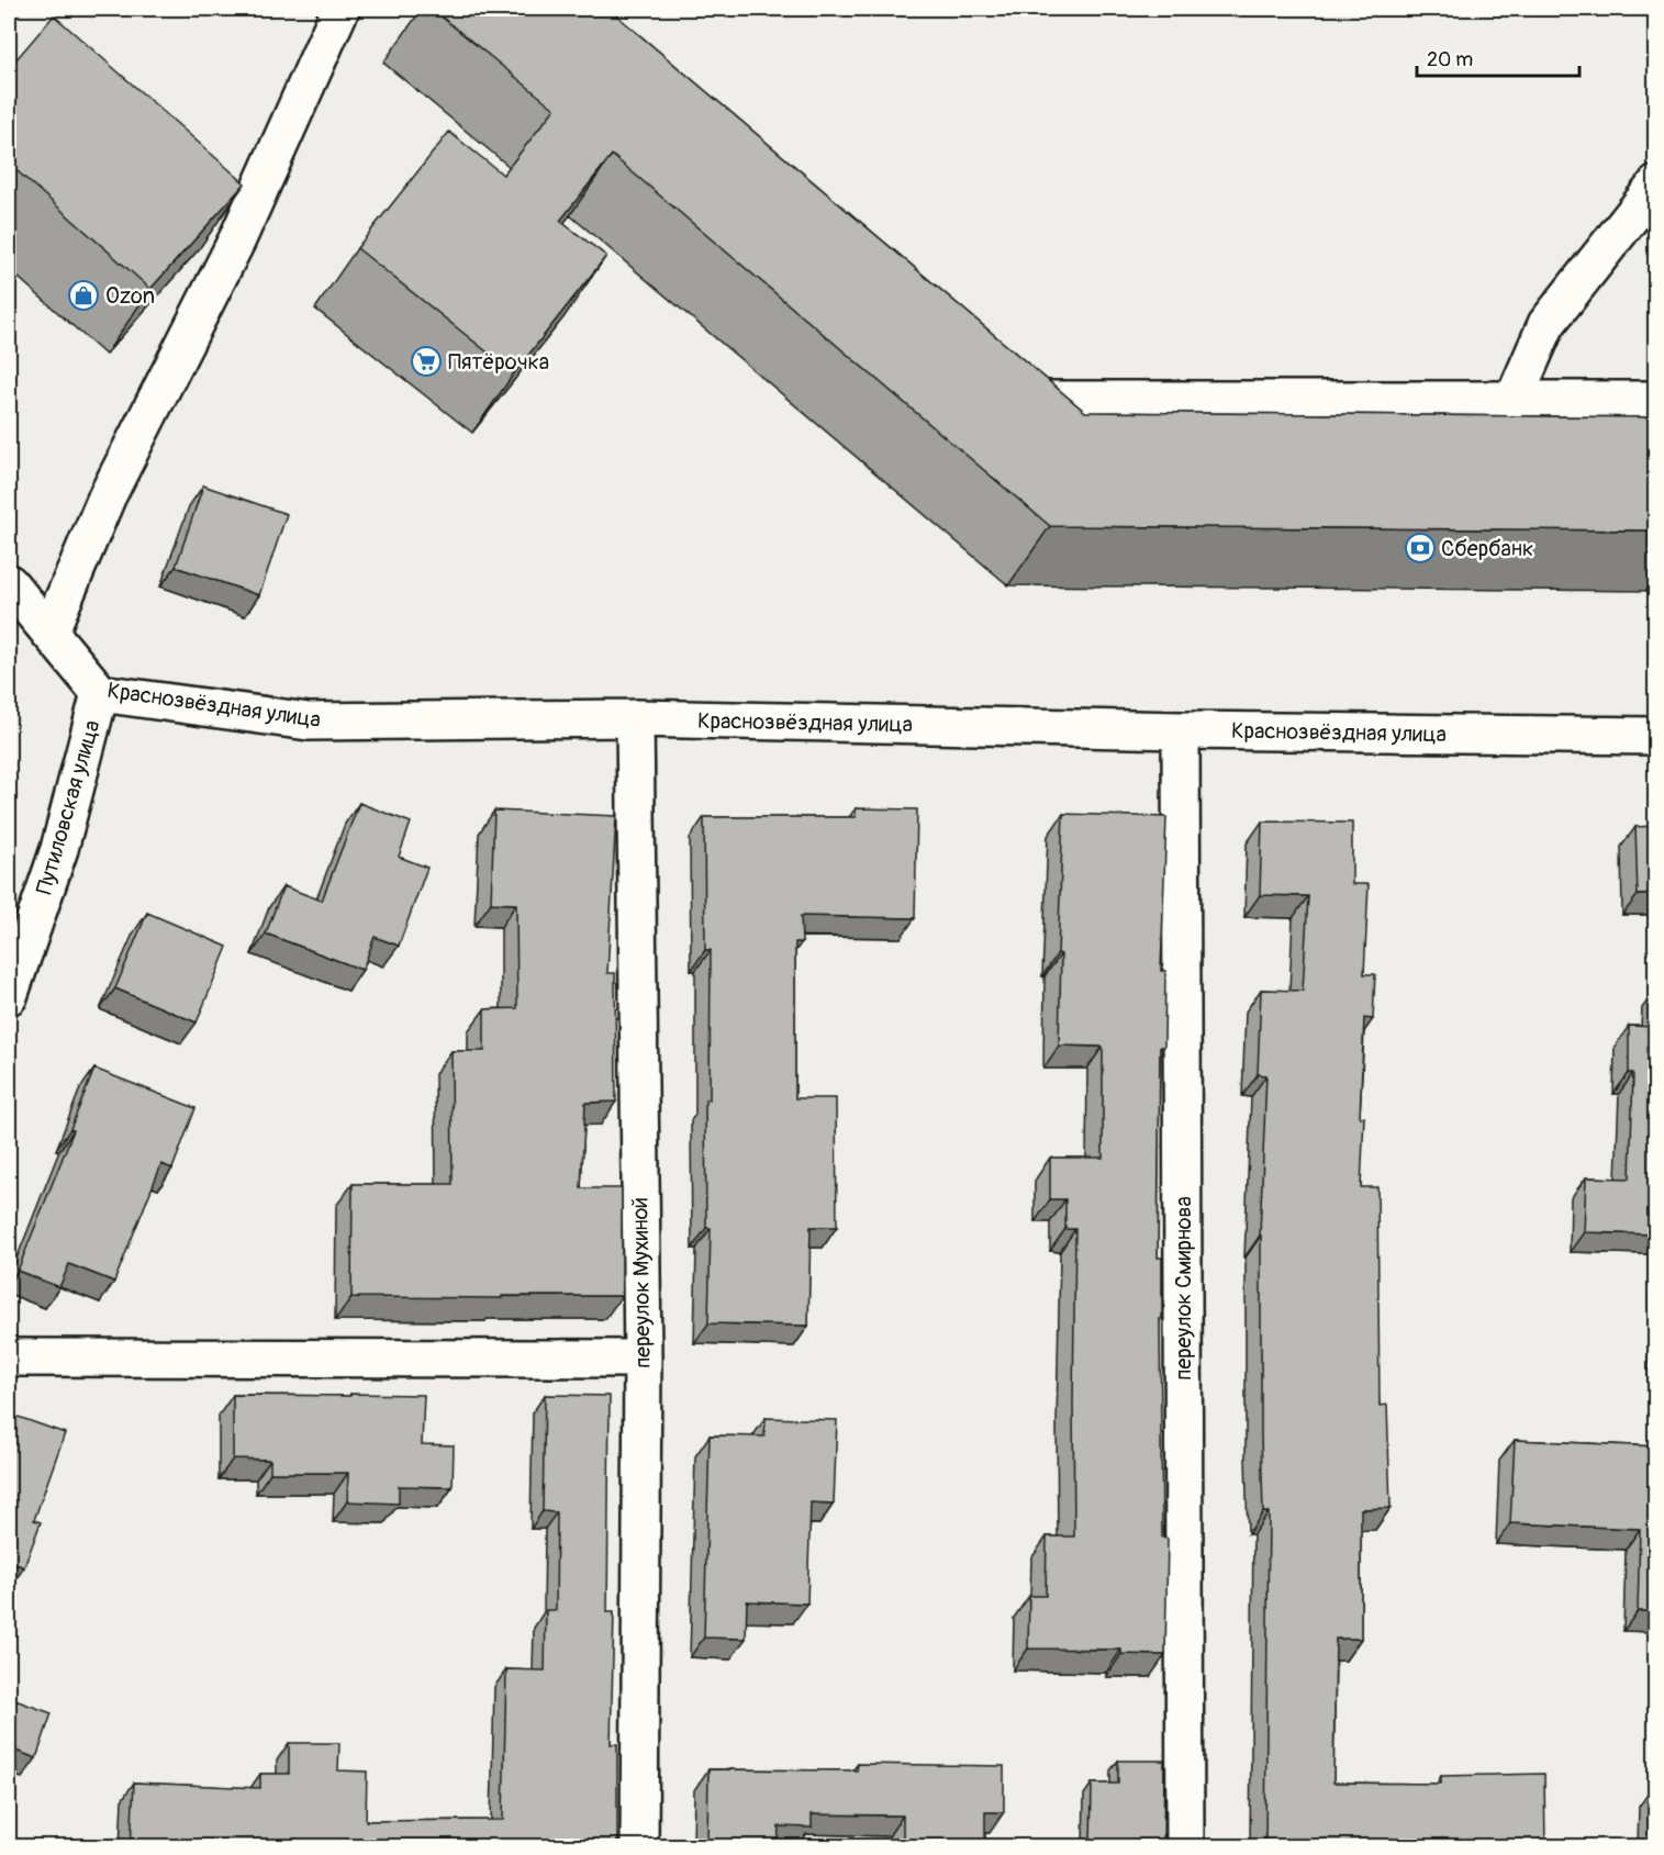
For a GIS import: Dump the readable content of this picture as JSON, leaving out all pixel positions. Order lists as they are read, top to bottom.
{
  "streets": {
    "street": [
      "Краснозвёздная улица",
      "Путиловская улица",
      "переулок Мухиной",
      "переулок Смирнова"
    ]
  },
  "crossings": [
    ["Краснозвёздная улица", "Путиловская улица"],
    ["Краснозвёздная улица", "переулок Мухиной"],
    ["Краснозвёздная улица", "переулок Смирнова"]
  ],
  "places": {
    "shop": ["Ozon"],
    "supermarket": ["Пятёрочка"],
    "bank": ["Сбербанк"]
  },
  "scale_bar": "20 m"
}
